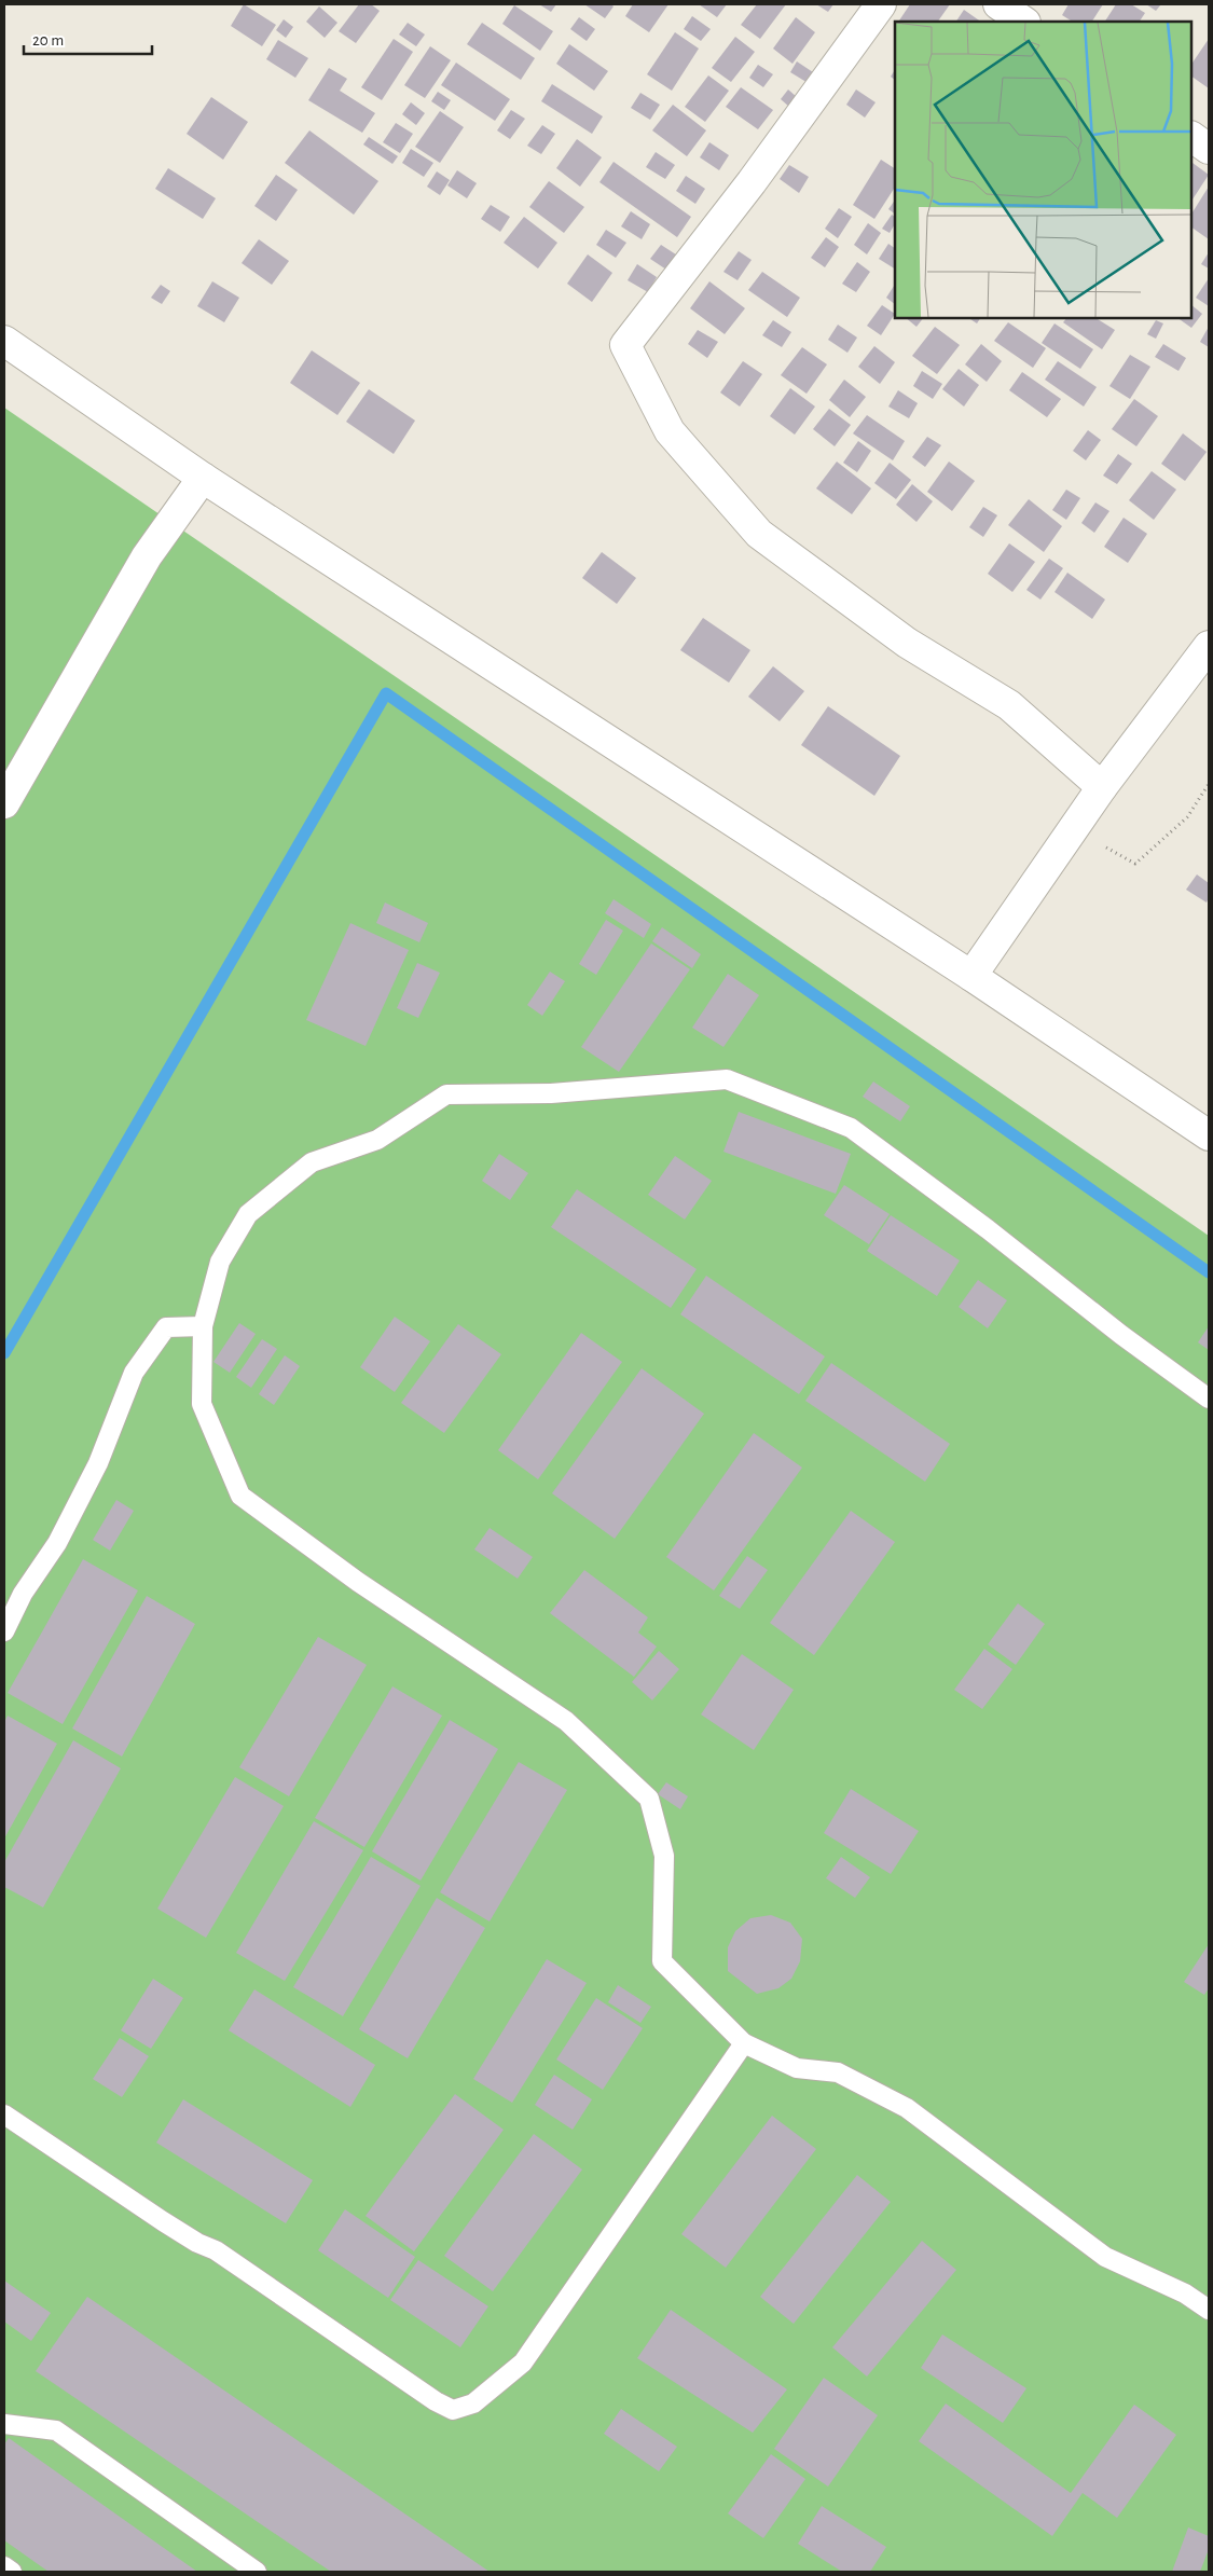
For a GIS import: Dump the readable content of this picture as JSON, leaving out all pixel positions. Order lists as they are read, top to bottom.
{
  "scale_bar": "20 m"
}
